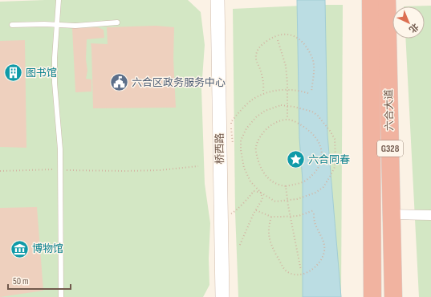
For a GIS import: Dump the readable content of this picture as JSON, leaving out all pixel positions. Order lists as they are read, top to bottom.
{
  "streets": {
    "highway": ["六合大道", "G328"],
    "street": ["桥西路"]
  },
  "places": {
    "building": ["图书馆"],
    "public building": ["六合区政务服务中心"],
    "place": ["六合同春"],
    "museum": ["博物馆"]
  },
  "scale_bar": "50 m",
  "north": "bottom right"
}
